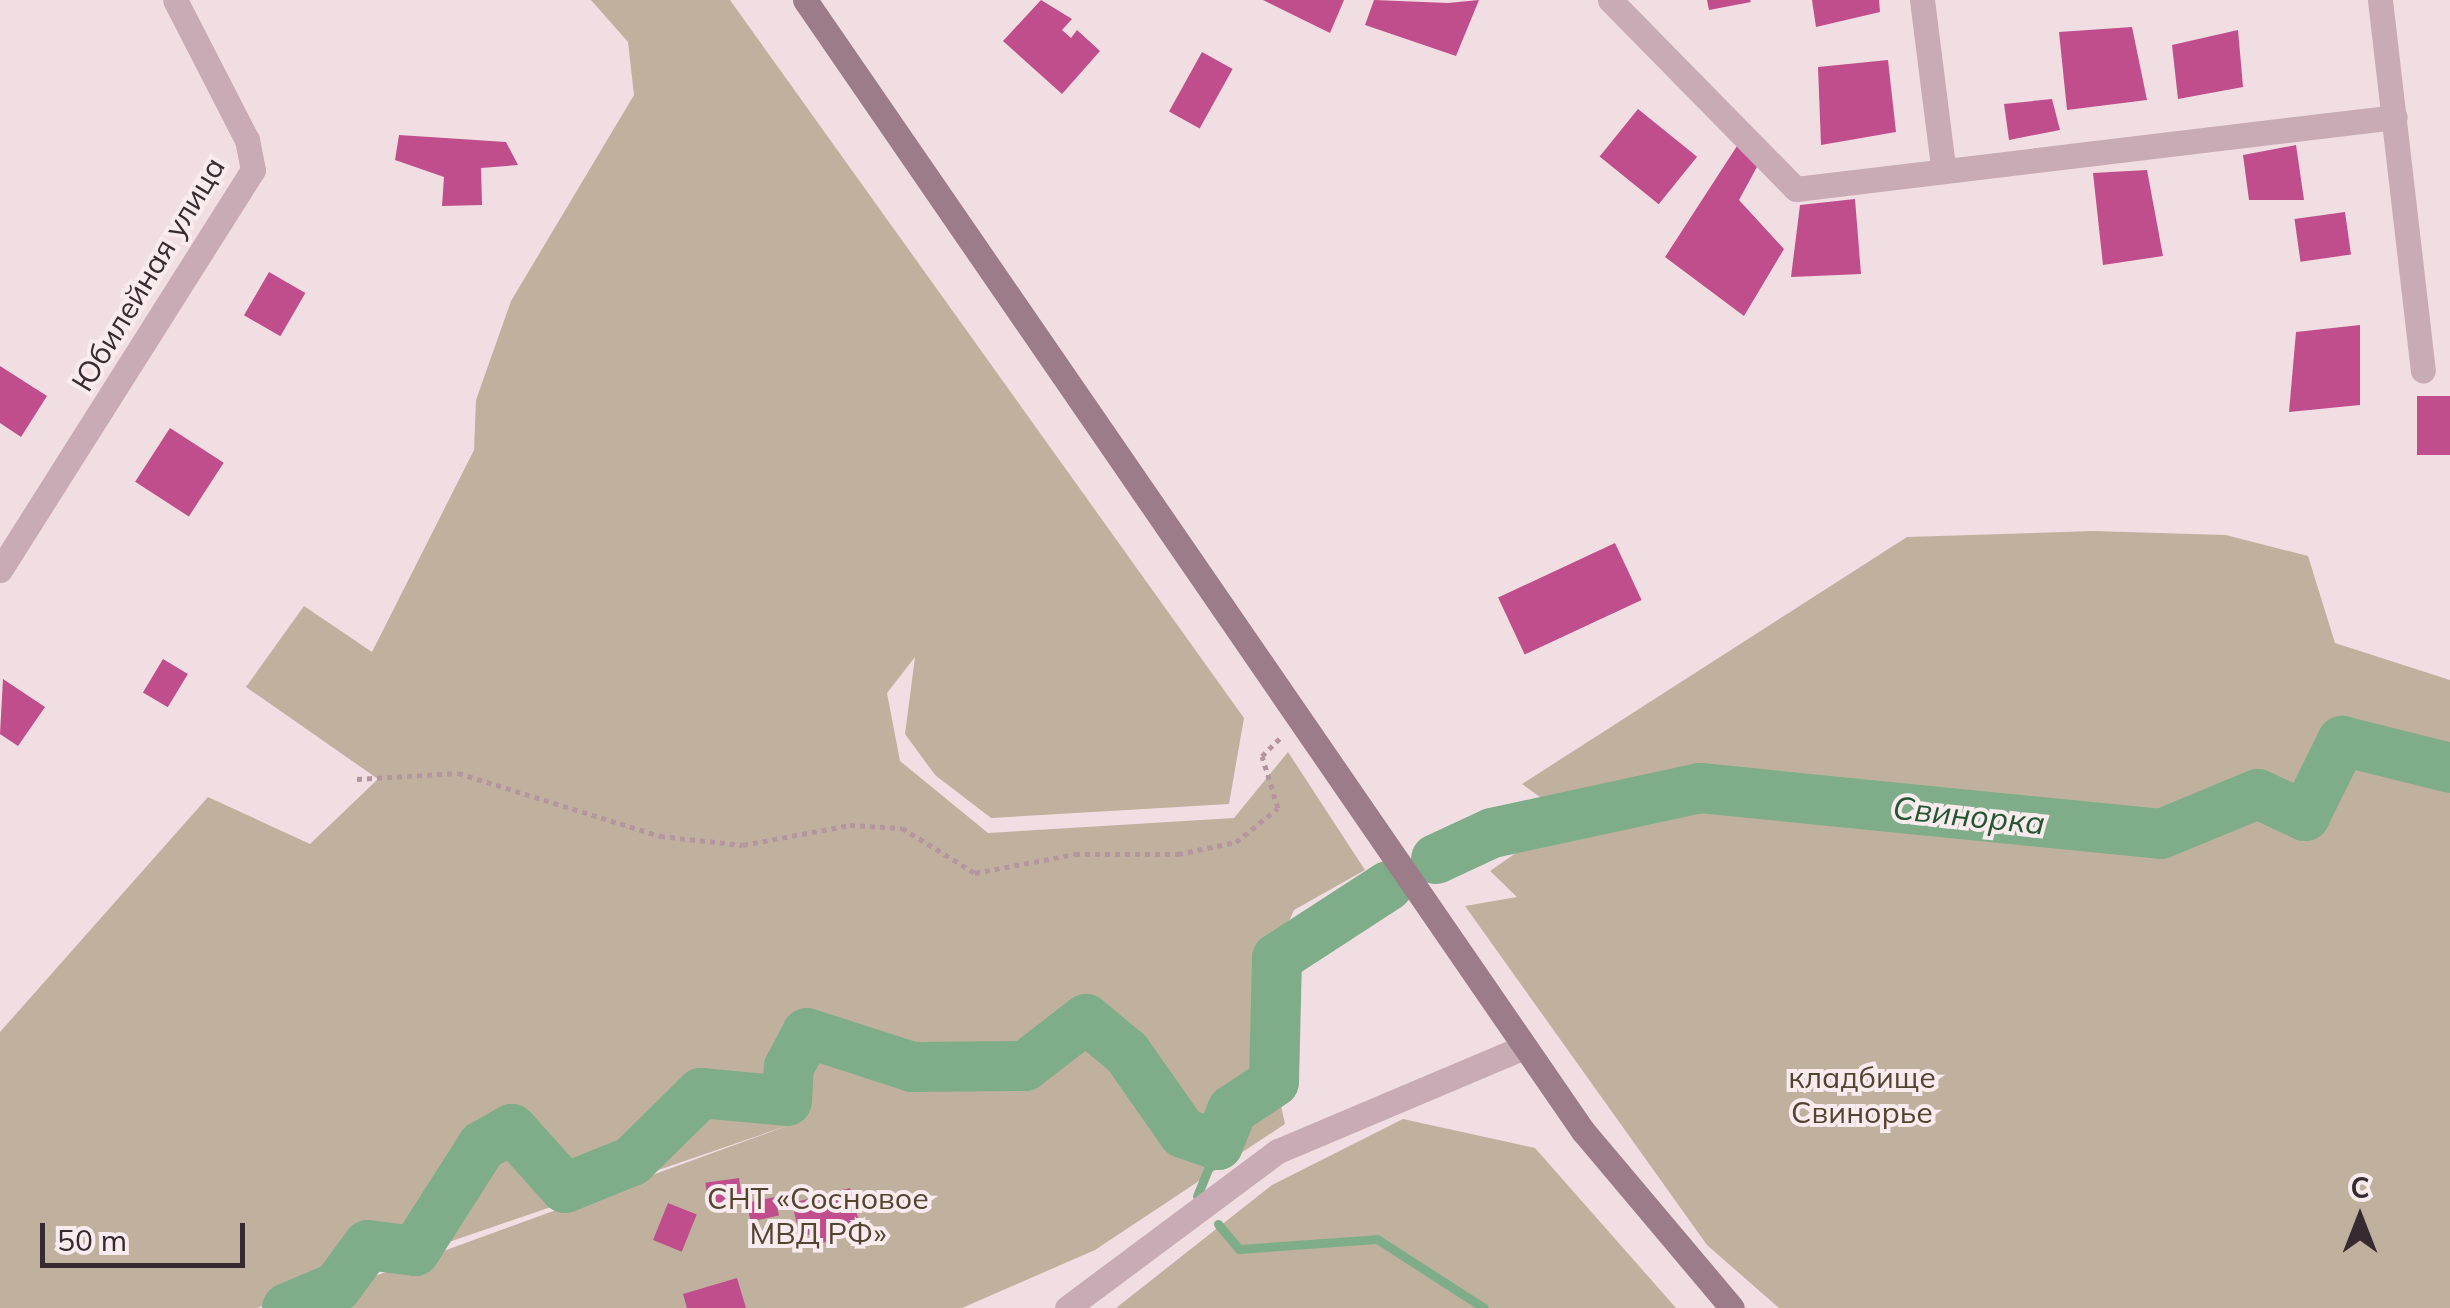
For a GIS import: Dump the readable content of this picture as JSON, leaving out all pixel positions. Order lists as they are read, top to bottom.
{
  "streets": {
    "street": ["Юбилейная улица"]
  },
  "water": ["Свинорка"],
  "parks": ["кладбище Свинорье", "СНТ «Сосновое МВД РФ»"],
  "scale_bar": "50 m",
  "north": "top"
}
